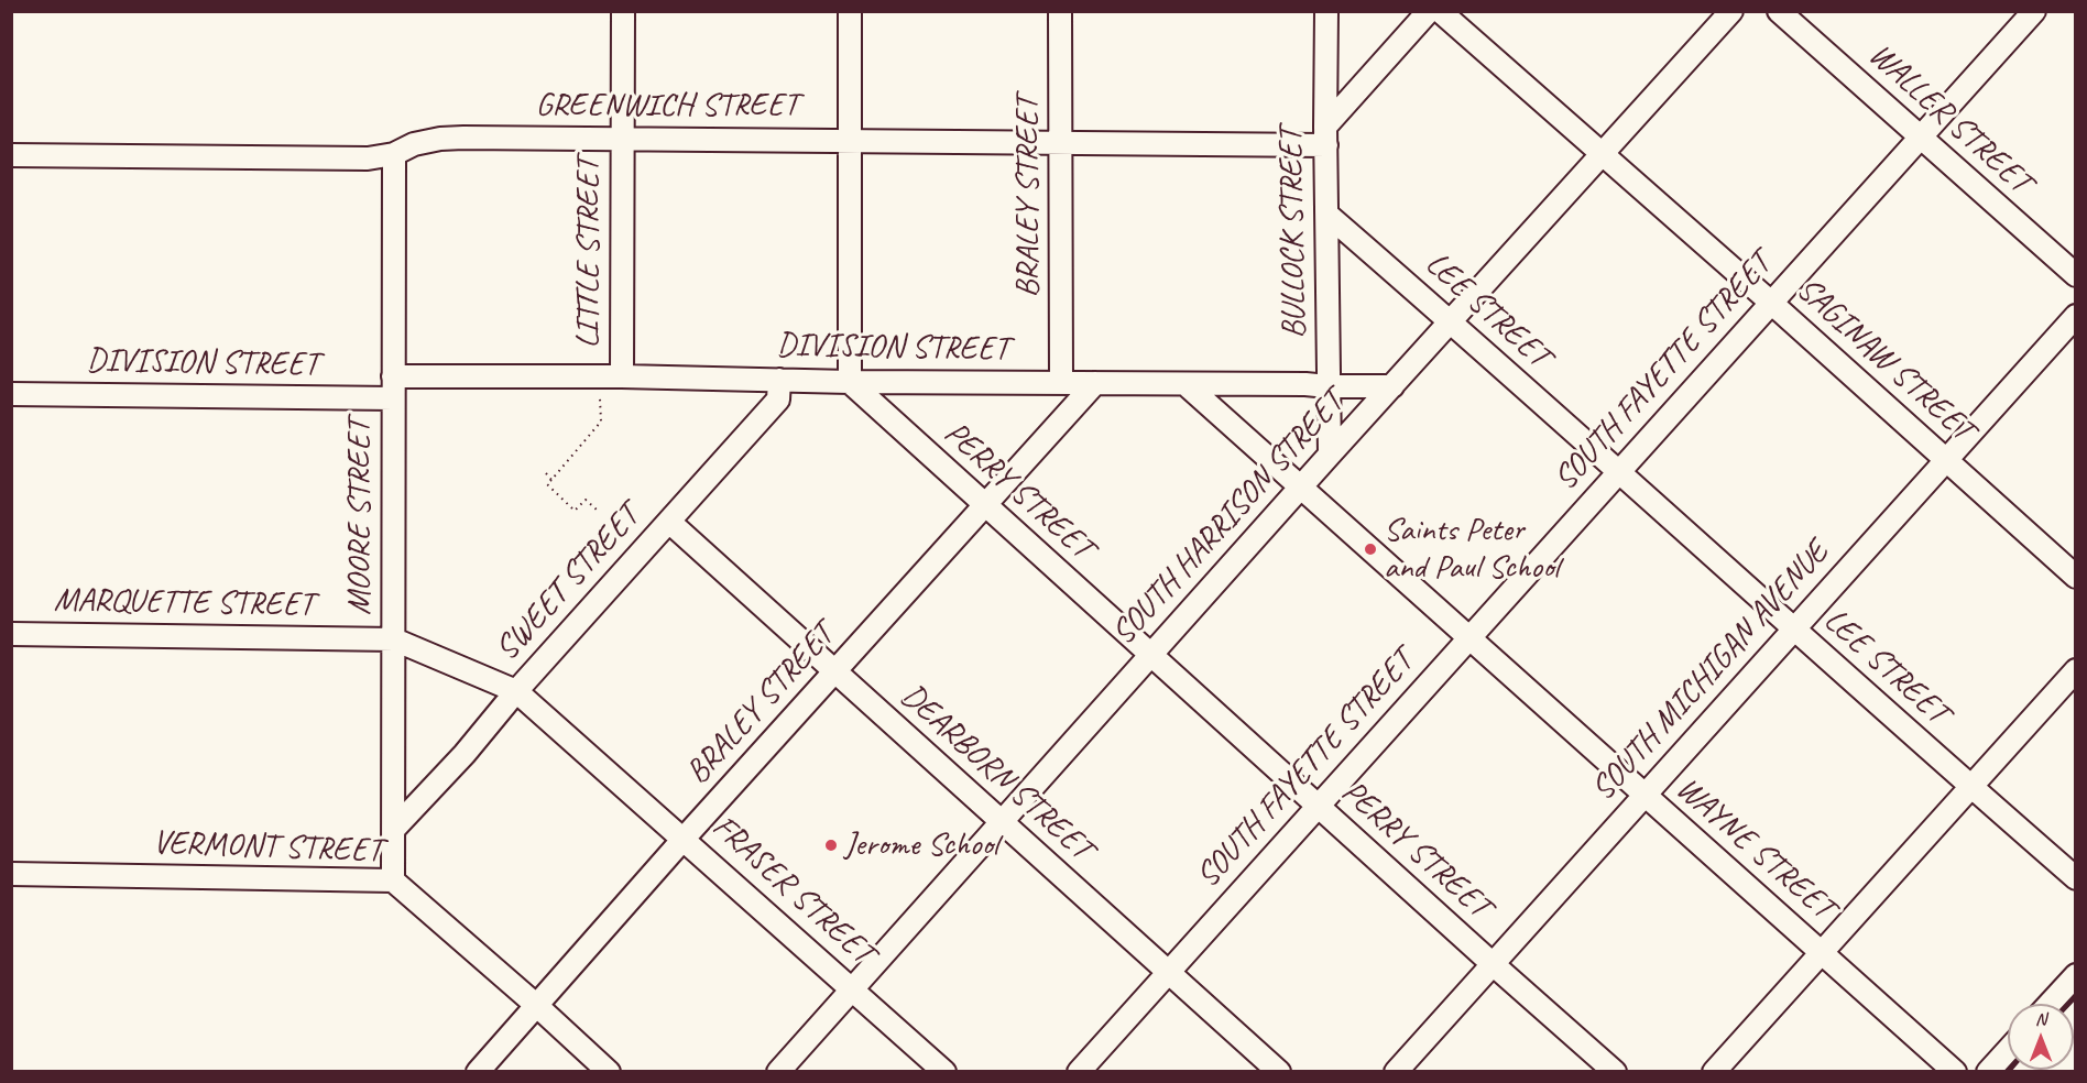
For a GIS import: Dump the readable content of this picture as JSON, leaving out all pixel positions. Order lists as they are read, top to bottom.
{
  "streets": {
    "street": [
      "GREENWICH STREET",
      "WALLER STREET",
      "BRALEY STREET",
      "BULLOCK STREET",
      "LITTLE STREET",
      "LEE STREET",
      "DIVISION STREET",
      "SAGINAW STREET",
      "SOUTH FAYETTE STREET",
      "PERRY STREET",
      "MOORE STREET",
      "SOUTH HARRISON STREET",
      "SWEET STREET",
      "MARQUETTE STREET",
      "SOUTH MICHIGAN AVENUE",
      "DEARBORN STREET",
      "VERMONT STREET",
      "WAYNE STREET",
      "FRASER STREET"
    ]
  },
  "crossings": [
    ["GREENWICH STREET", "BRALEY STREET"],
    ["GREENWICH STREET", "BULLOCK STREET"],
    ["GREENWICH STREET", "LITTLE STREET"],
    ["GREENWICH STREET", "MOORE STREET"],
    ["WALLER STREET", "SOUTH FAYETTE STREET"],
    ["BRALEY STREET", "DIVISION STREET"],
    ["BRALEY STREET", "PERRY STREET"],
    ["BRALEY STREET", "DEARBORN STREET"],
    ["BRALEY STREET", "VERMONT STREET"],
    ["BRALEY STREET", "FRASER STREET"],
    ["BULLOCK STREET", "LEE STREET"],
    ["BULLOCK STREET", "DIVISION STREET"],
    ["BULLOCK STREET", "SOUTH HARRISON STREET"],
    ["LITTLE STREET", "DIVISION STREET"],
    ["LEE STREET", "SOUTH FAYETTE STREET"],
    ["LEE STREET", "SOUTH HARRISON STREET"],
    ["LEE STREET", "SOUTH MICHIGAN AVENUE"],
    ["DIVISION STREET", "PERRY STREET"],
    ["DIVISION STREET", "MOORE STREET"],
    ["DIVISION STREET", "SOUTH HARRISON STREET"],
    ["DIVISION STREET", "SWEET STREET"],
    ["DIVISION STREET", "WAYNE STREET"],
    ["SAGINAW STREET", "SOUTH FAYETTE STREET"],
    ["SAGINAW STREET", "SOUTH HARRISON STREET"],
    ["SAGINAW STREET", "SOUTH MICHIGAN AVENUE"],
    ["SOUTH FAYETTE STREET", "PERRY STREET"],
    ["SOUTH FAYETTE STREET", "DEARBORN STREET"],
    ["SOUTH FAYETTE STREET", "WAYNE STREET"],
    ["PERRY STREET", "SOUTH HARRISON STREET"],
    ["PERRY STREET", "SOUTH MICHIGAN AVENUE"],
    ["MOORE STREET", "SWEET STREET"],
    ["MOORE STREET", "MARQUETTE STREET"],
    ["MOORE STREET", "VERMONT STREET"],
    ["SOUTH HARRISON STREET", "DEARBORN STREET"],
    ["SOUTH HARRISON STREET", "WAYNE STREET"],
    ["SOUTH HARRISON STREET", "FRASER STREET"],
    ["SWEET STREET", "DEARBORN STREET"],
    ["SWEET STREET", "FRASER STREET"],
    ["MARQUETTE STREET", "FRASER STREET"],
    ["SOUTH MICHIGAN AVENUE", "WAYNE STREET"]
  ],
  "places": ["Saints Peter and Paul School", "Jerome School"],
  "north": "top"
}
